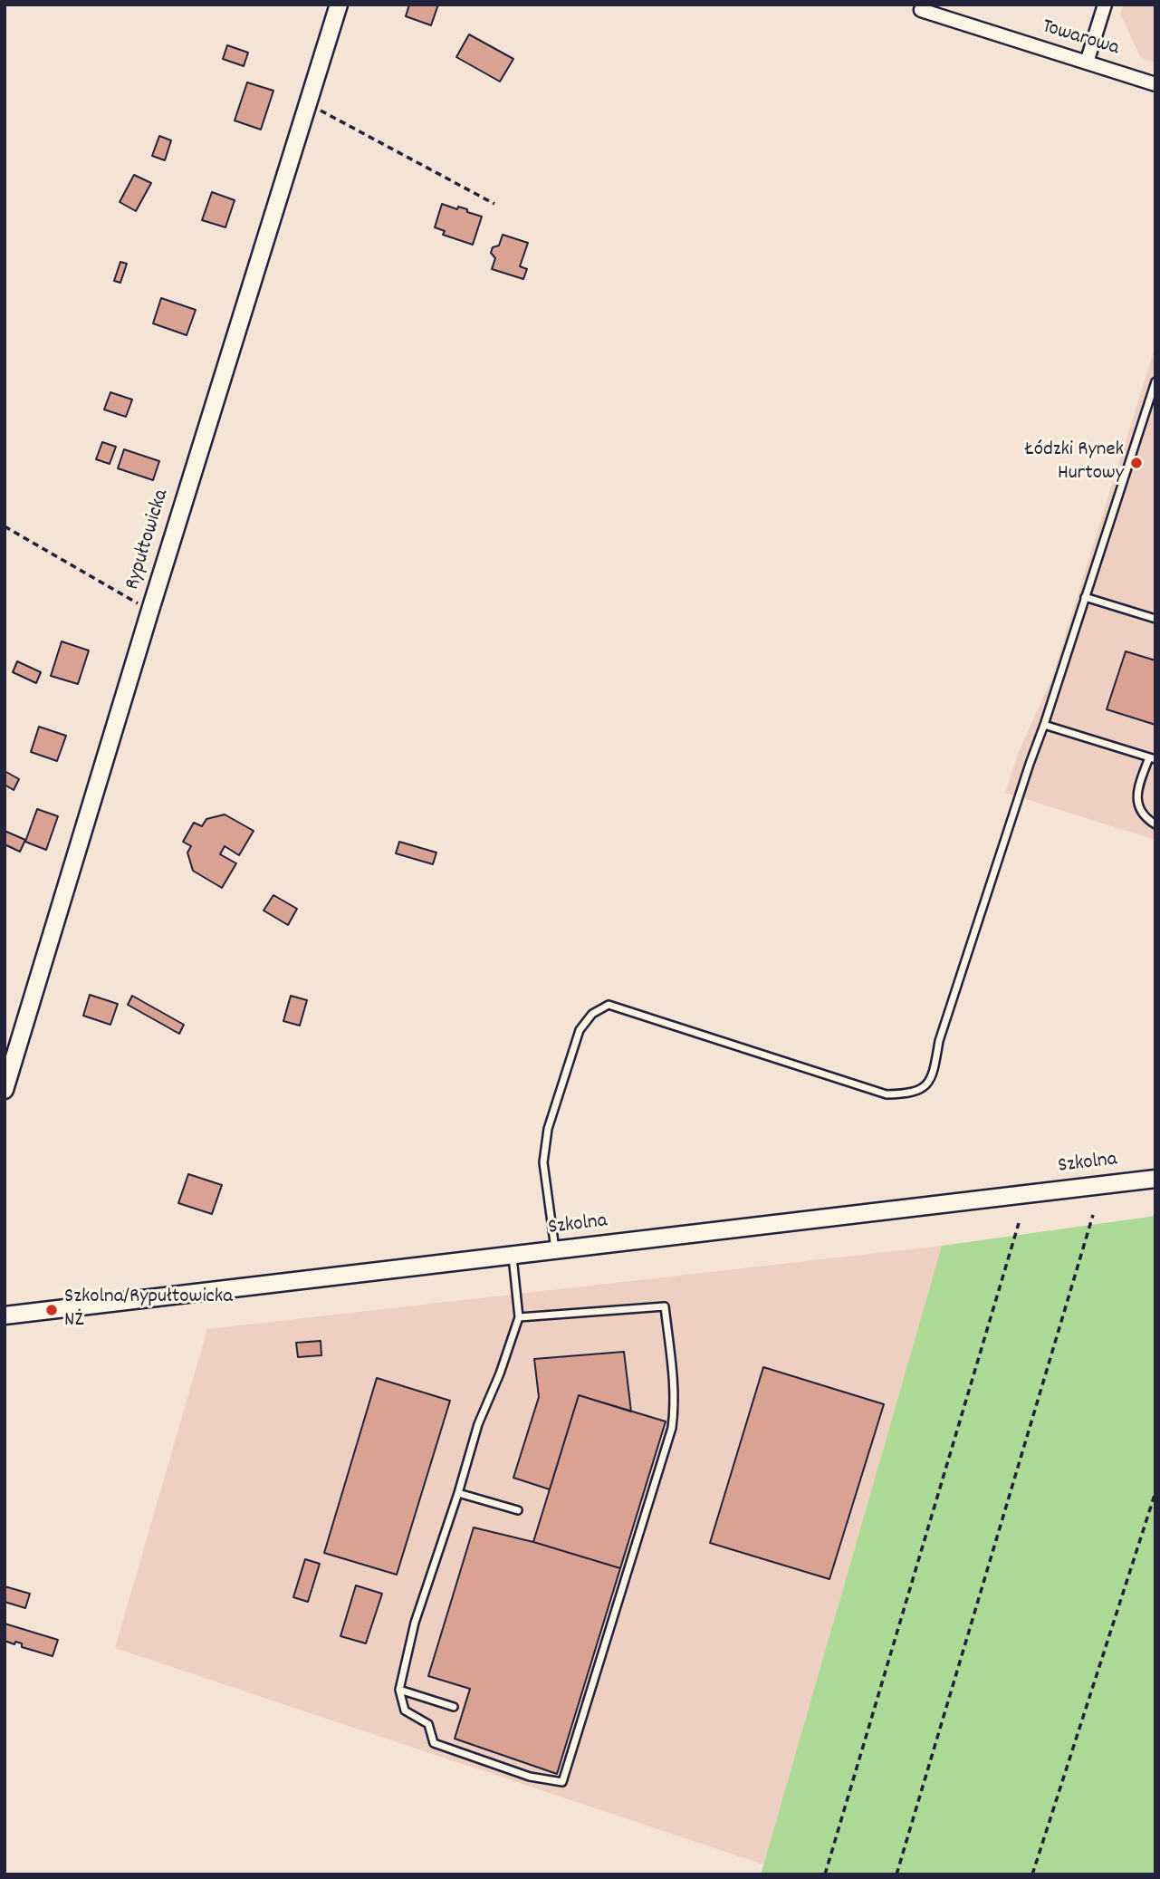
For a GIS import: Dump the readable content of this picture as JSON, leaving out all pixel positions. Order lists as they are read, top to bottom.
{
  "streets": {
    "street": ["Towarowa", "Rypułtowicka", "Szkolna"]
  },
  "places": ["Łódzki Rynek Hurtowy", "Szkolna/Rypułtowicka NŻ"]
}
